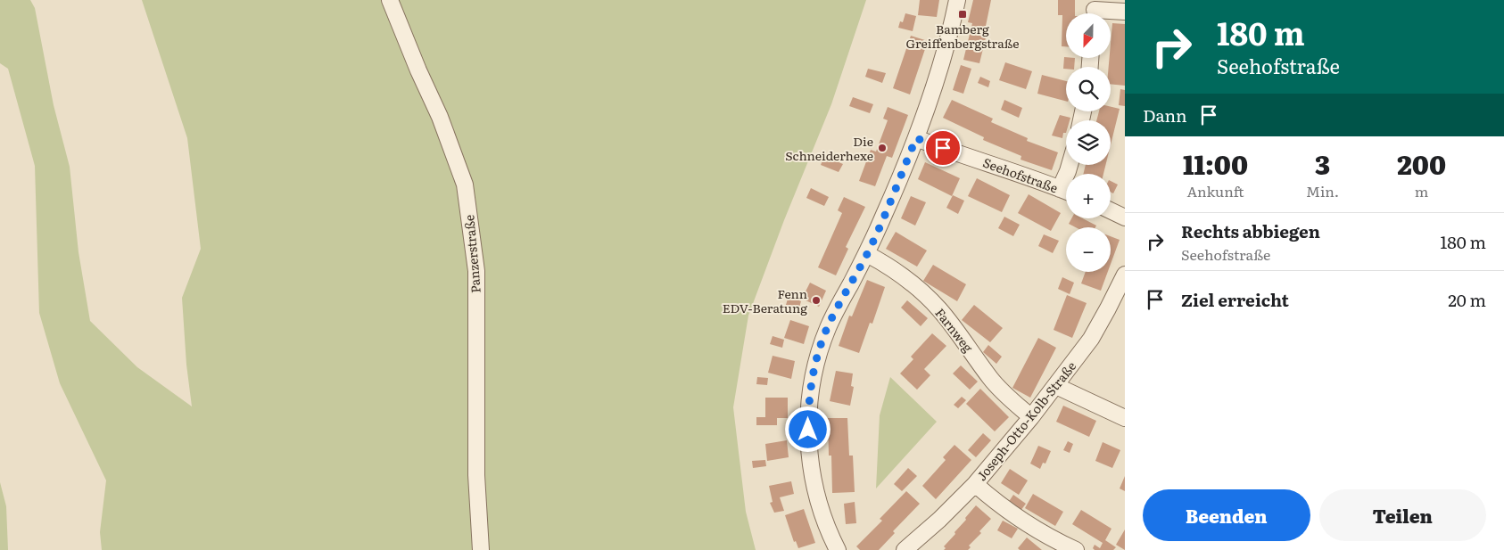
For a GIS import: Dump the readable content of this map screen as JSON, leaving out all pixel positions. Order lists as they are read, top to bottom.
{
  "streets": {
    "street": [
      "Seehofstraße",
      "Panzerstraße",
      "Farnweg",
      "Joseph-Otto-Kolb-Straße"
    ]
  },
  "crossings": [
    ["Farnweg", "Joseph-Otto-Kolb-Straße"]
  ],
  "places": {
    "transit": ["Bamberg Greiffenbergstraße"],
    "other": ["Die Schneiderhexe", "Fenn EDV-Beratung"]
  },
  "north": "bottom",
  "page": {
    "turn": ["180 m", "Seehofstraße"],
    "map_buttons": ["+", "−"],
    "then": "Dann",
    "eta": [
      "11:00",
      "Ankunft",
      "3",
      "Min.",
      "200",
      "m"
    ],
    "list": [
      {
        "name": "Rechts abbiegen",
        "note": "Seehofstraße",
        "value": "180 m"
      },
      {
        "name": "Ziel erreicht",
        "value": "20 m"
      }
    ],
    "buttons": ["Beenden", "Teilen"]
  }
}
